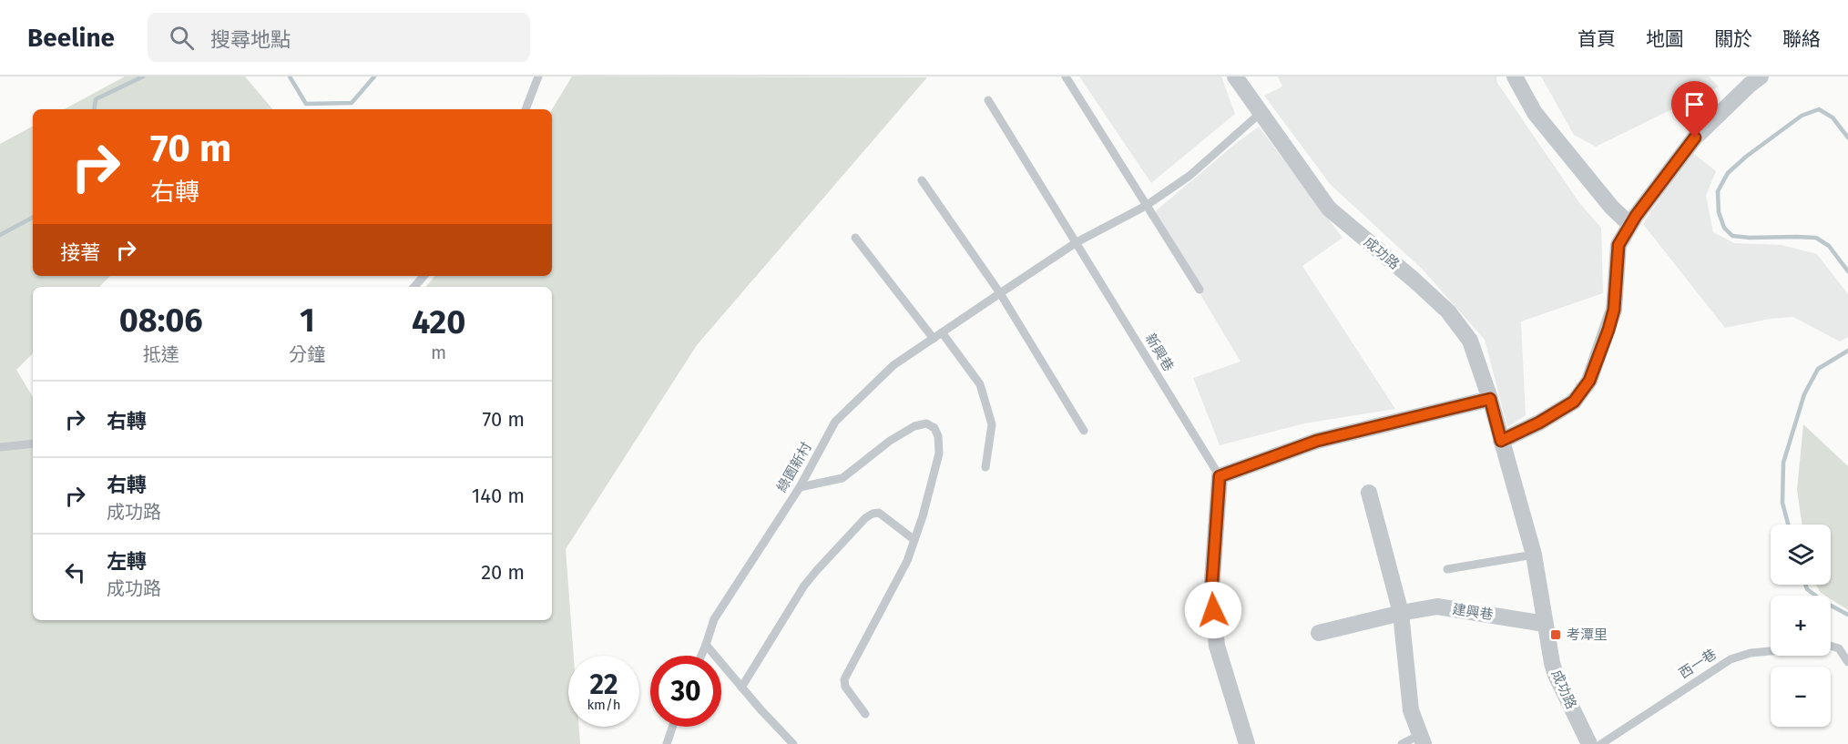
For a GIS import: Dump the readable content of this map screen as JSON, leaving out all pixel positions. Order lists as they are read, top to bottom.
{
  "streets": {
    "street": ["成功路", "建興巷"],
    "lane": ["新興巷", "綠園新村", "西一巷"]
  },
  "crossings": [
    ["成功路", "建興巷"],
    ["成功路", "西一巷"]
  ],
  "places": {
    "transit": ["考潭里"]
  },
  "page": {
    "header": "Beeline",
    "search": "搜尋地點",
    "nav": [
      "首頁",
      "地圖",
      "關於",
      "聯絡"
    ],
    "turn": ["70 m", "右轉"],
    "then": "接著",
    "eta": [
      "08:06",
      "抵達",
      "1",
      "分鐘",
      "420",
      "m"
    ],
    "list": [
      {
        "name": "右轉",
        "value": "70 m"
      },
      {
        "name": "右轉",
        "note": "成功路",
        "value": "140 m"
      },
      {
        "name": "左轉",
        "note": "成功路",
        "value": "20 m"
      }
    ],
    "map_buttons": ["+", "−"],
    "speed": "22 km/h",
    "limit": "30"
  }
}
